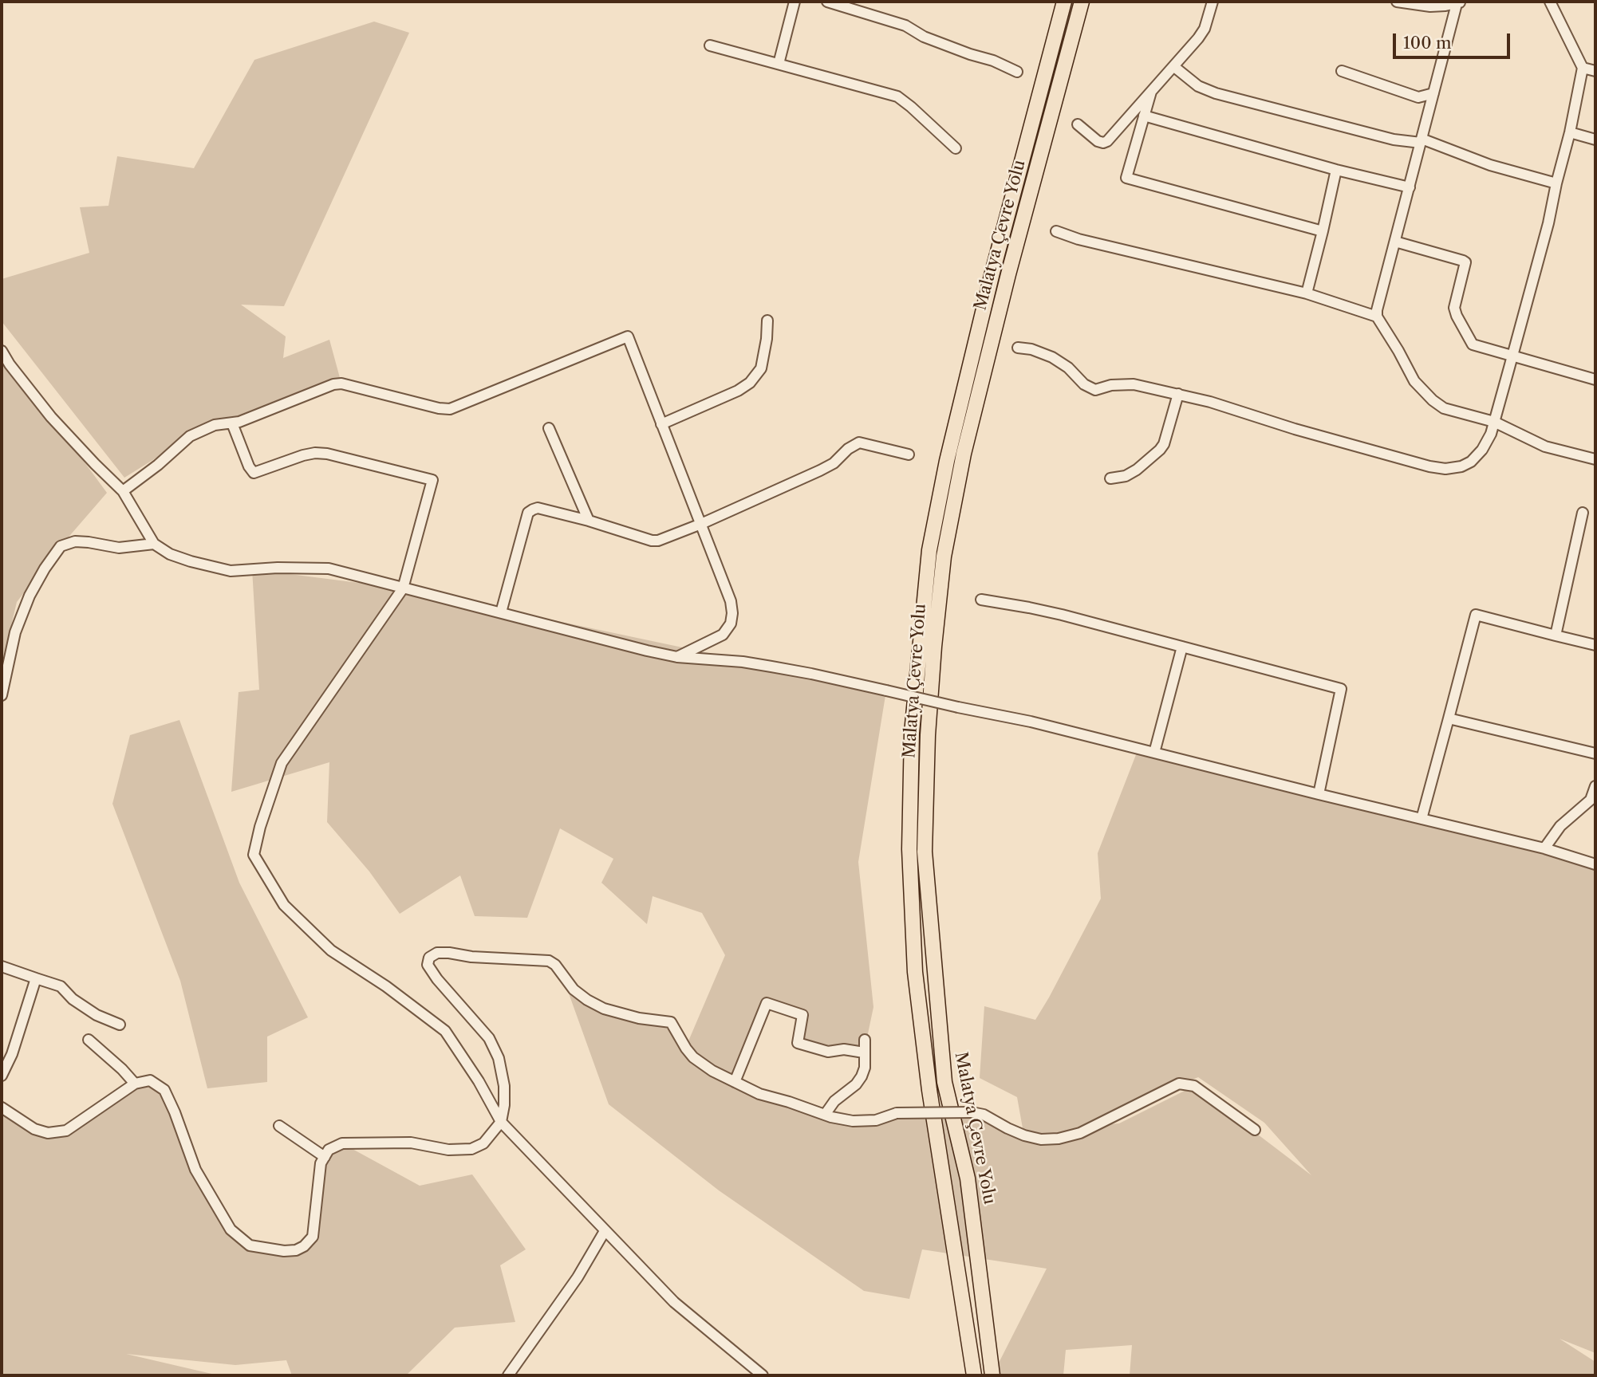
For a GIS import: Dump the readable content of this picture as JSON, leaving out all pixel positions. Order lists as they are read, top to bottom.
{
  "streets": {
    "highway": ["Malatya Çevre Yolu"]
  },
  "scale_bar": "100 m"
}
